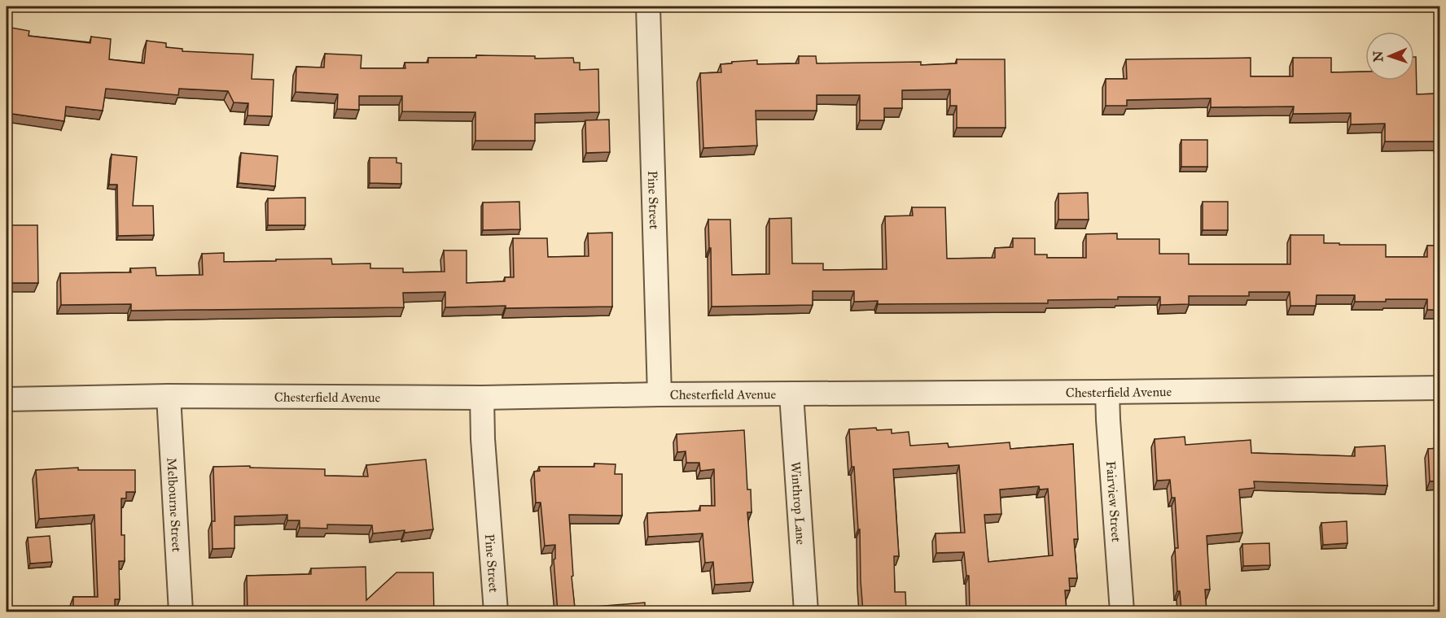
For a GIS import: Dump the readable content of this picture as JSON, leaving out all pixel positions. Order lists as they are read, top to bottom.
{
  "streets": {
    "street": [
      "Pine Street",
      "Chesterfield Avenue",
      "Fairview Street",
      "Winthrop Lane",
      "Melbourne Street"
    ]
  },
  "crossings": [
    ["Pine Street", "Chesterfield Avenue"],
    ["Chesterfield Avenue", "Fairview Street"],
    ["Chesterfield Avenue", "Winthrop Lane"],
    ["Chesterfield Avenue", "Melbourne Street"]
  ],
  "north": "left"
}
